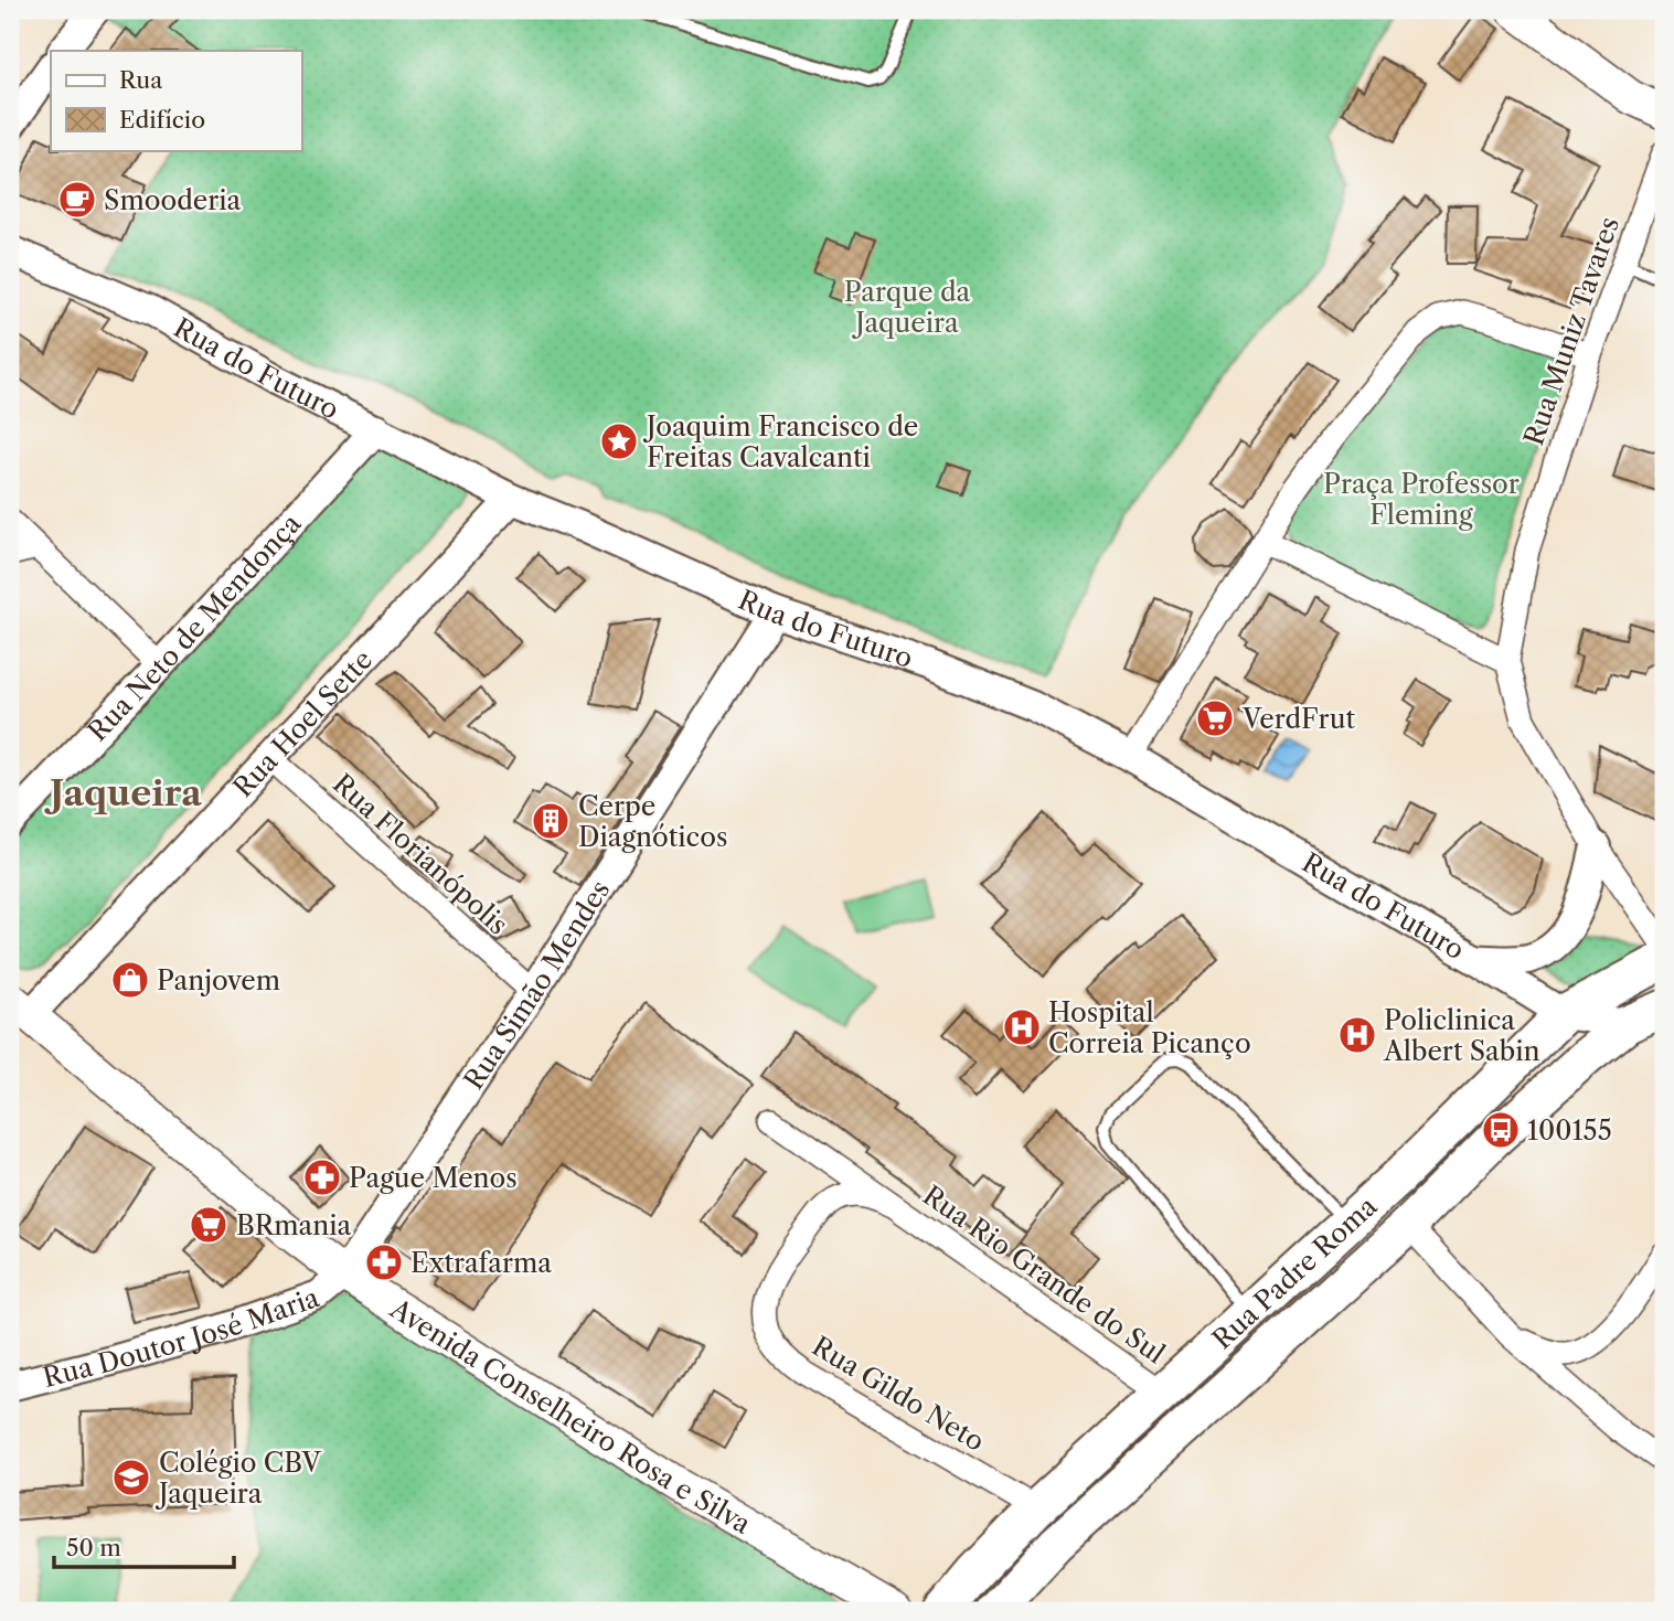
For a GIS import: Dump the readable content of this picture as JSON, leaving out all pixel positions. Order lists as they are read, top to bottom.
{
  "streets": {
    "main road": ["Rua Padre Roma", "Avenida Conselheiro Rosa e Silva"],
    "street": [
      "Rua Muniz Tavares",
      "Rua do Futuro",
      "Rua Neto de Mendonça",
      "Rua Hoel Sette",
      "Rua Florianópolis",
      "Rua Simão Mendes",
      "Rua Rio Grande do Sul",
      "Rua Doutor José Maria",
      "Rua Gildo Neto"
    ]
  },
  "crossings": [
    ["Rua do Futuro", "Rua Neto de Mendonça"],
    ["Rua do Futuro", "Rua Hoel Sette"],
    ["Rua do Futuro", "Rua Simão Mendes"],
    ["Rua do Futuro", "Rua Padre Roma"],
    ["Rua Hoel Sette", "Rua Florianópolis"],
    ["Rua Hoel Sette", "Avenida Conselheiro Rosa e Silva"],
    ["Rua Florianópolis", "Rua Simão Mendes"],
    ["Rua Simão Mendes", "Rua Doutor José Maria"],
    ["Rua Simão Mendes", "Avenida Conselheiro Rosa e Silva"],
    ["Rua Padre Roma", "Rua Rio Grande do Sul"],
    ["Rua Padre Roma", "Rua Gildo Neto"],
    ["Rua Rio Grande do Sul", "Rua Gildo Neto"],
    ["Rua Doutor José Maria", "Avenida Conselheiro Rosa e Silva"]
  ],
  "districts": ["Jaqueira"],
  "parks": ["Parque da Jaqueira", "Praça Professor Fleming"],
  "places": {
    "cafe": ["Smooderia"],
    "place": ["Joaquim Francisco de Freitas Cavalcanti"],
    "supermarket": ["VerdFrut", "BRmania"],
    "building": ["Cerpe Diagnóticos"],
    "shop": ["Panjovem"],
    "hospital": ["Hospital Correia Picanço", "Policlinica Albert Sabin"],
    "bus stop": ["100155"],
    "pharmacy": ["Pague Menos", "Extrafarma"],
    "school or university": ["Colégio CBV Jaqueira"]
  },
  "legend": ["Rua", "Edifício"],
  "scale_bar": "50 m"
}
